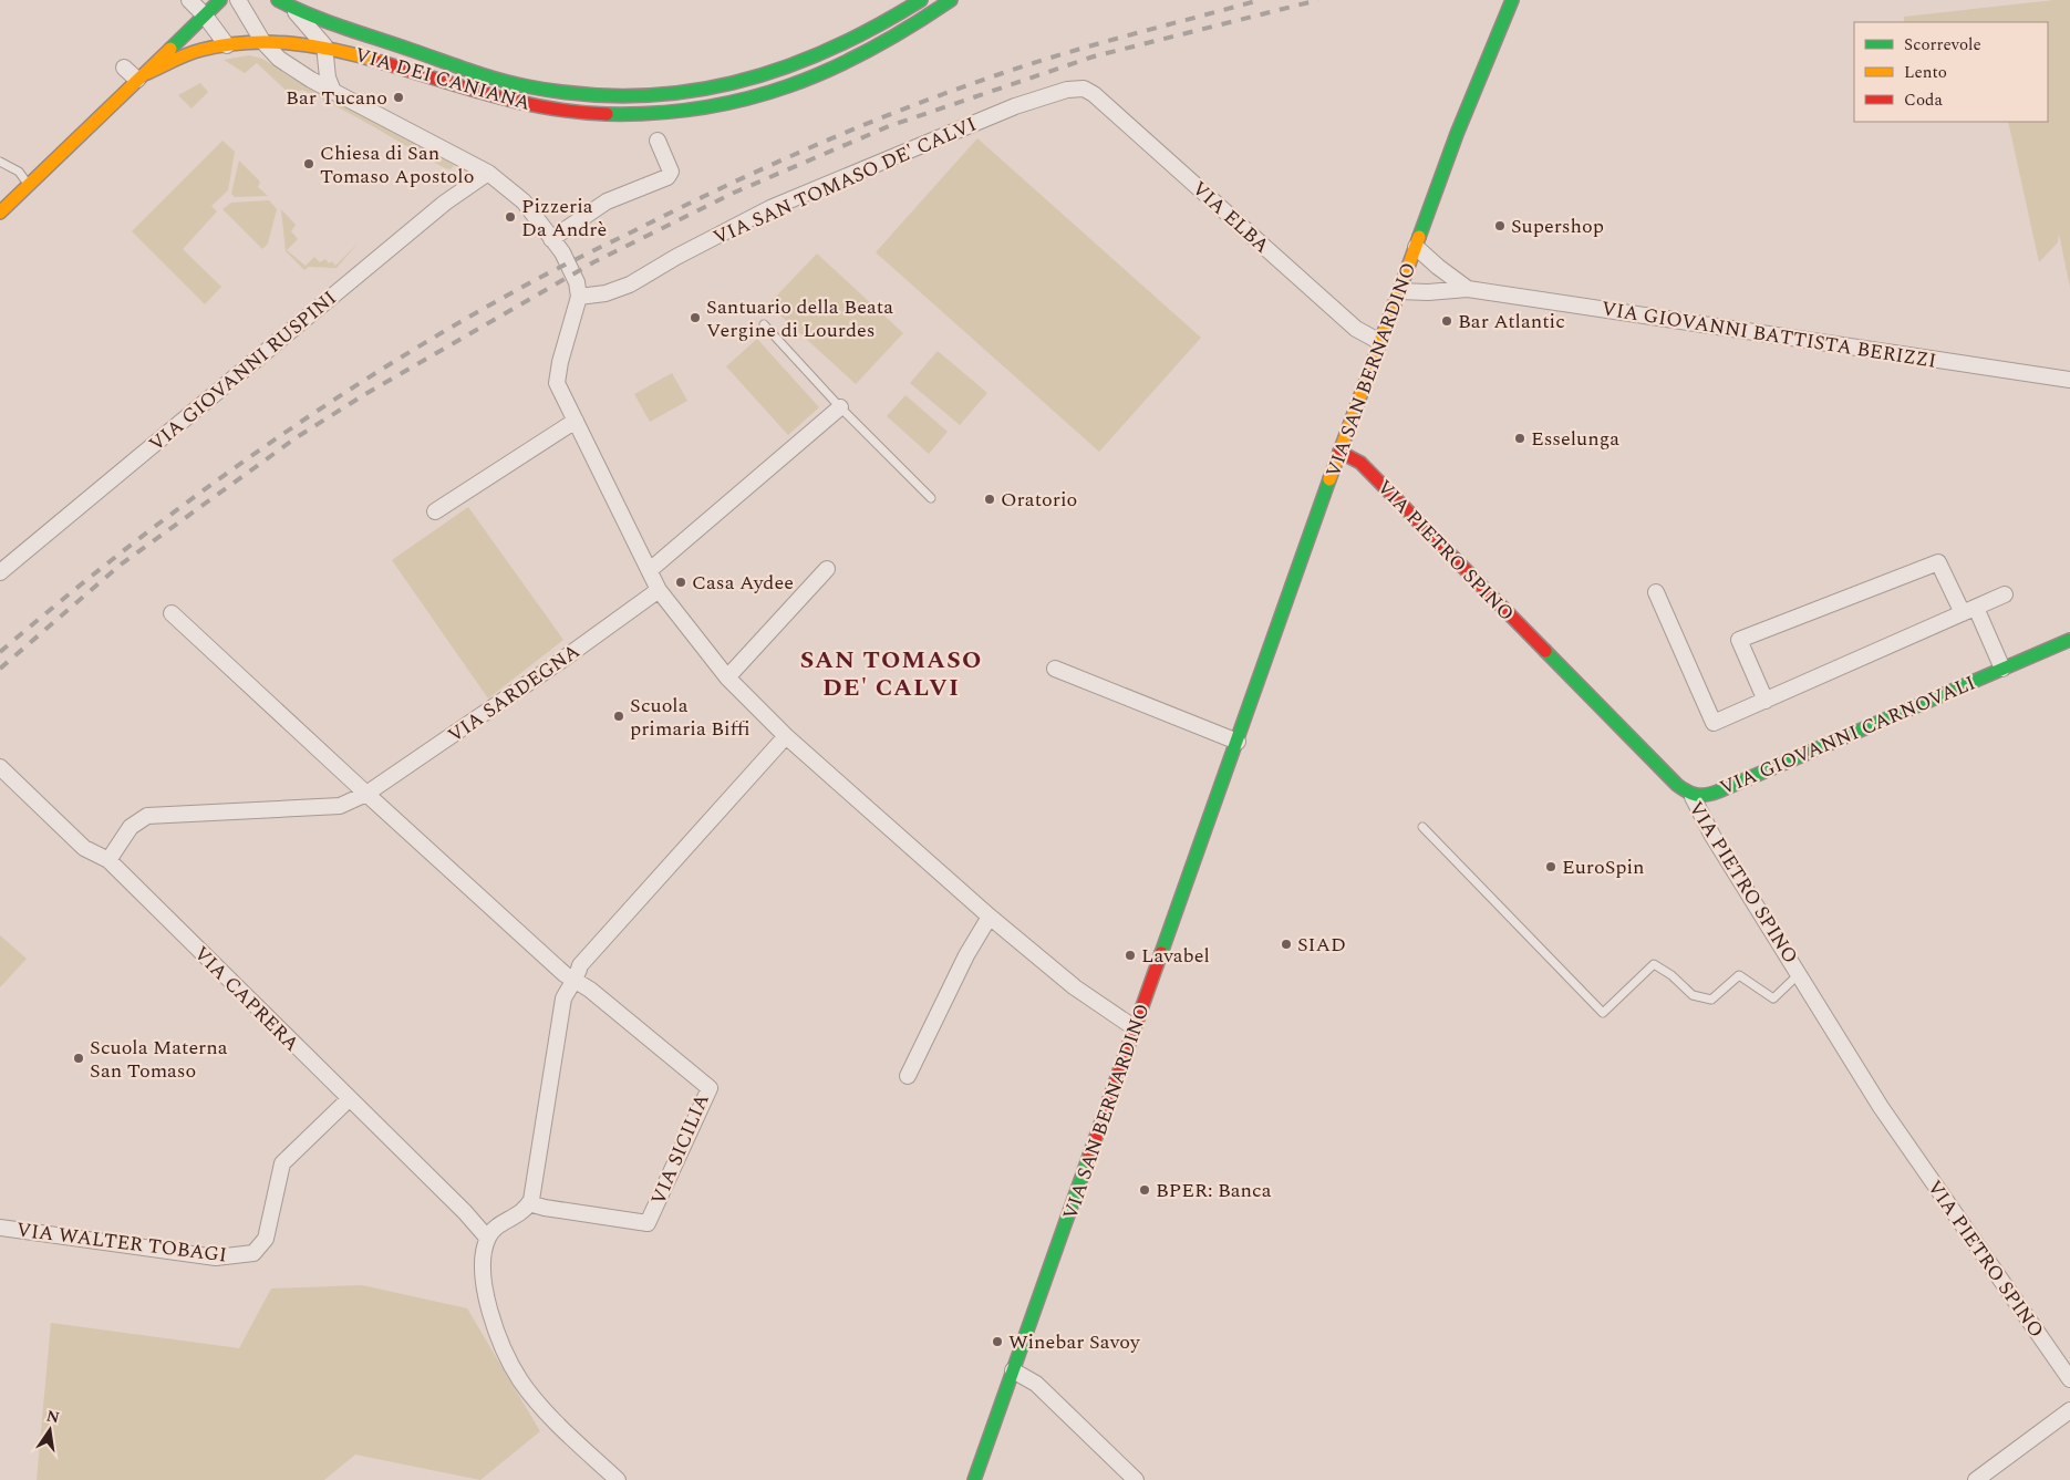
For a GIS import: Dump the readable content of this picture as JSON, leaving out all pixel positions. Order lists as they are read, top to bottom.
{
  "streets": {
    "main road": [
      "VIA DEI CANIANA",
      "VIA SAN BERNARDINO",
      "VIA PIETRO SPINO",
      "VIA GIOVANNI CARNOVALI"
    ],
    "street": [
      "VIA SAN TOMASO DE' CALVI",
      "VIA ELBA",
      "VIA GIOVANNI BATTISTA BERIZZI",
      "VIA GIOVANNI RUSPINI",
      "VIA SARDEGNA",
      "VIA CAPRERA",
      "VIA SICILIA",
      "VIA WALTER TOBAGI"
    ]
  },
  "crossings": [
    ["VIA SAN TOMASO DE' CALVI", "VIA ELBA"],
    ["VIA ELBA", "VIA SAN BERNARDINO"],
    ["VIA GIOVANNI BATTISTA BERIZZI", "VIA SAN BERNARDINO"],
    ["VIA SAN BERNARDINO", "VIA PIETRO SPINO"],
    ["VIA PIETRO SPINO", "VIA GIOVANNI CARNOVALI"],
    ["VIA SARDEGNA", "VIA CAPRERA"],
    ["VIA CAPRERA", "VIA WALTER TOBAGI"]
  ],
  "districts": ["SAN TOMASO DE' CALVI"],
  "places": [
    "Bar Tucano",
    "Chiesa di San Tomaso Apostolo",
    "Pizzeria Da Andrè",
    "Supershop",
    "Santuario della Beata Vergine di Lourdes",
    "Bar Atlantic",
    "Esselunga",
    "Oratorio",
    "Casa Aydee",
    "Scuola primaria Biffi",
    "EuroSpin",
    "SIAD",
    "Lavabel",
    "Scuola Materna San Tomaso",
    "BPER: Banca",
    "Winebar Savoy"
  ],
  "legend": ["Scorrevole", "Lento", "Coda"],
  "north": "top"
}
